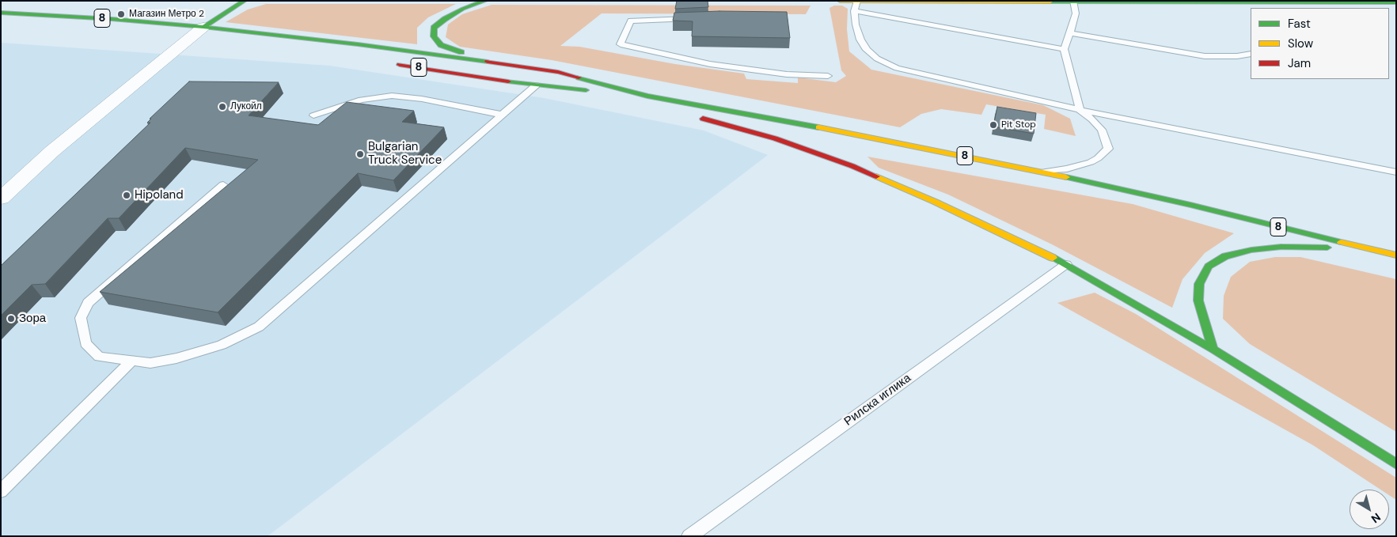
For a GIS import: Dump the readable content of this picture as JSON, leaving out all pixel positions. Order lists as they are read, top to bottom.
{
  "streets": {
    "main road": ["8"],
    "lane": ["Рилска иглика"]
  },
  "places": [
    "Магазин Метро 2",
    "Лукойл",
    "Pit Stop",
    "Bulgarian Truck Service",
    "Hipoland",
    "Зора"
  ],
  "legend": ["Fast", "Slow", "Jam"],
  "north": "bottom right"
}
